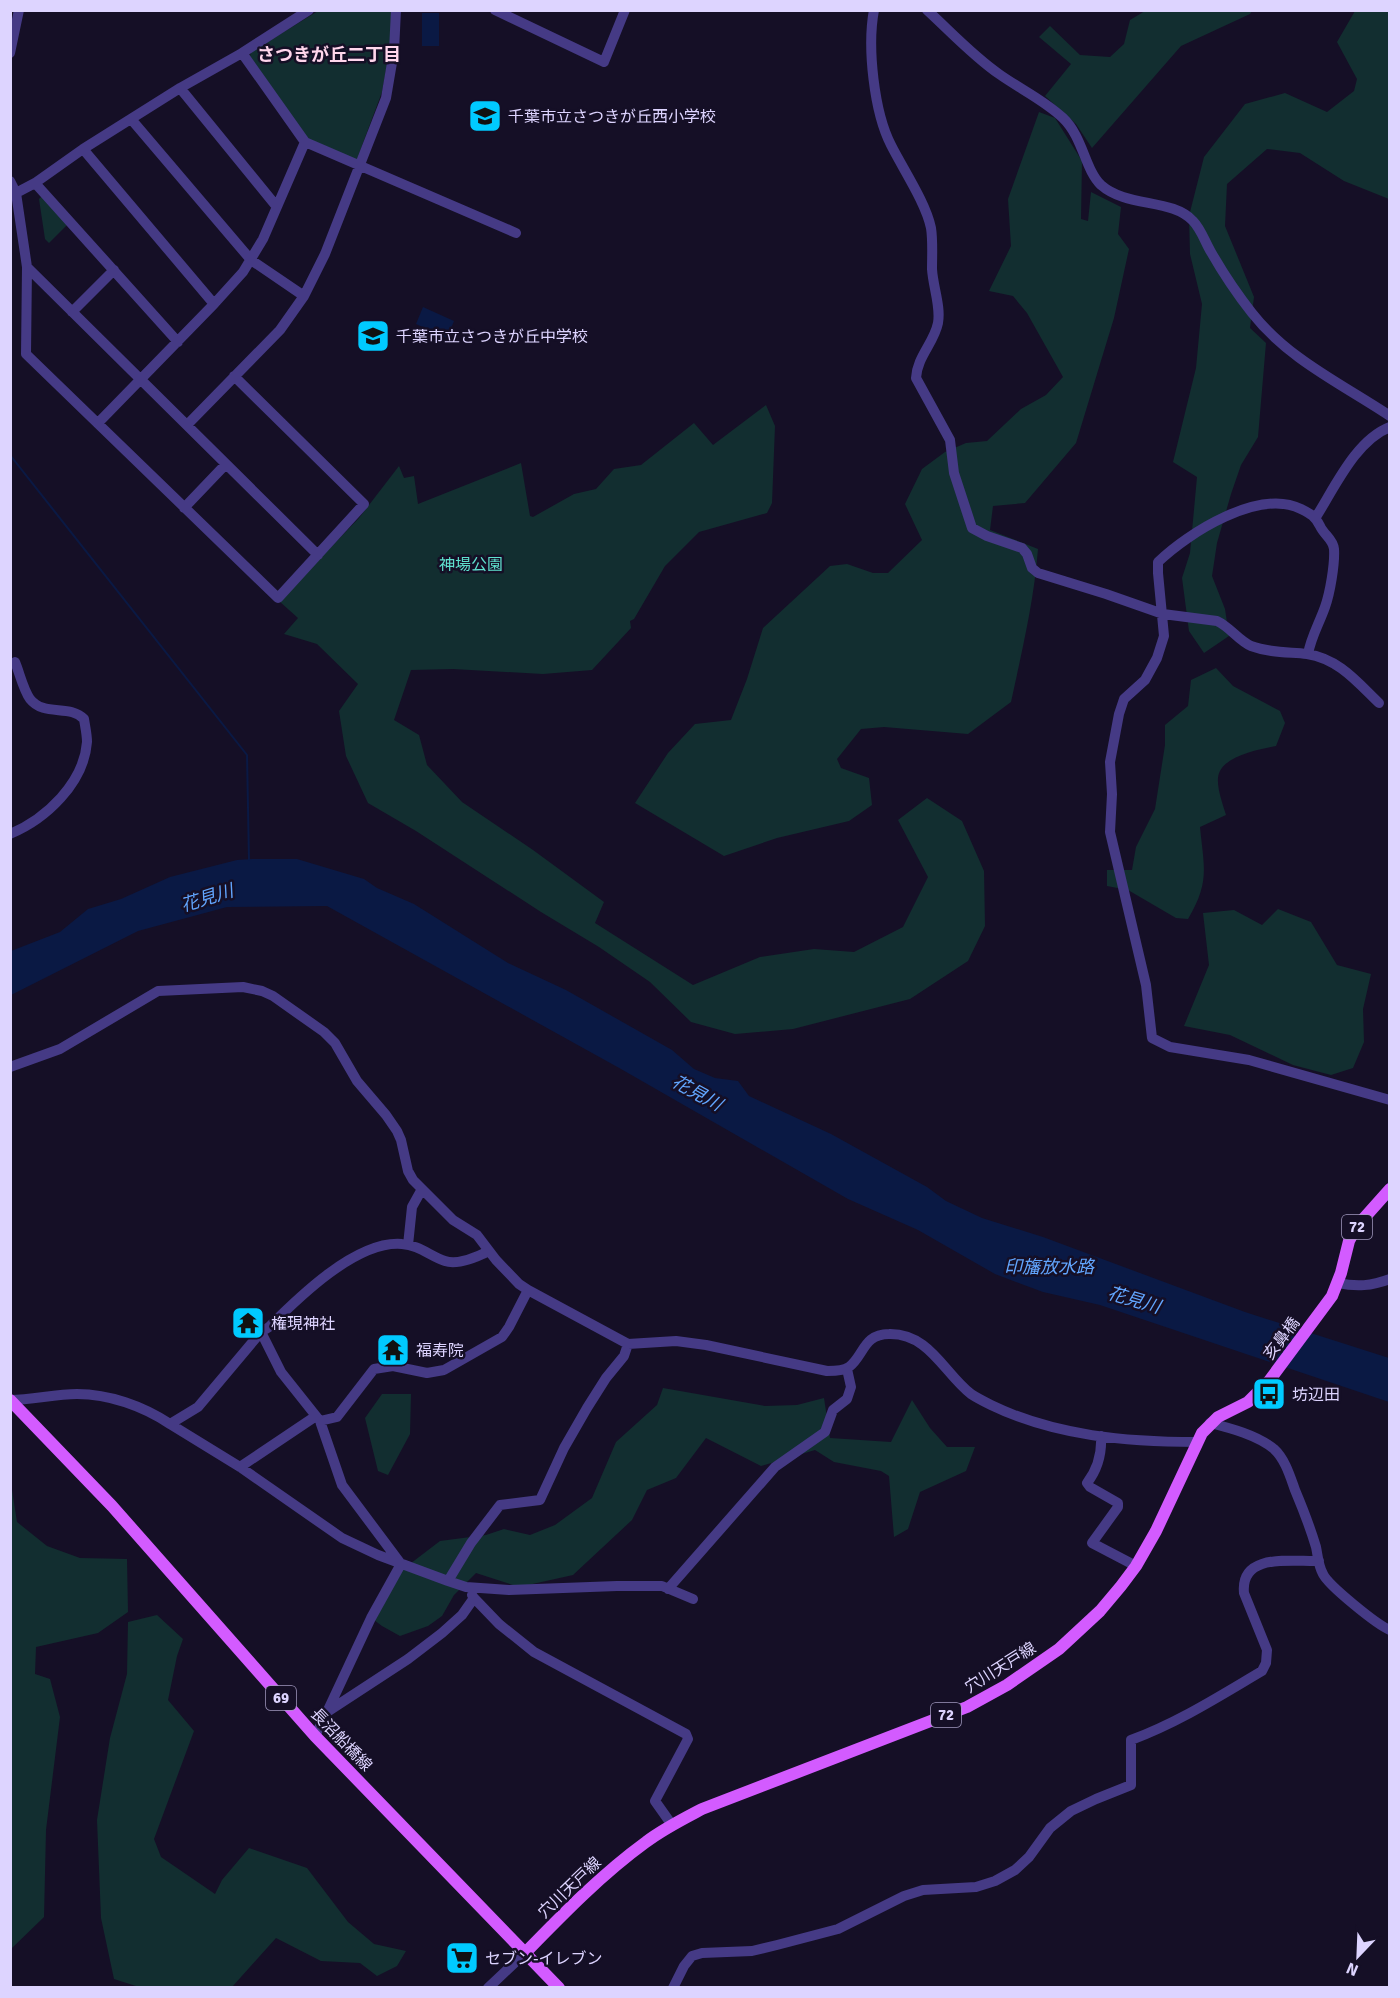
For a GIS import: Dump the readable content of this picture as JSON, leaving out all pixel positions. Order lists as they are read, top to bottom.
{
  "streets": {
    "main road": [
      "72",
      "亥鼻橋",
      "穴川天戸線",
      "69",
      "長沼船橋線"
    ]
  },
  "crossings": [
    ["72", "亥鼻橋"],
    ["亥鼻橋", "穴川天戸線"],
    ["穴川天戸線", "長沼船橋線"]
  ],
  "districts": ["さつきが丘二丁目"],
  "water": ["花見川", "印旛放水路"],
  "parks": ["神場公園"],
  "places": {
    "school or university": ["千葉市立さつきが丘西小学校", "千葉市立さつきが丘中学校"],
    "temple": ["権現神社", "福寿院"],
    "bus stop": ["坊辺田"],
    "supermarket": ["セブン-イレブン"]
  },
  "north": "bottom left"
}
